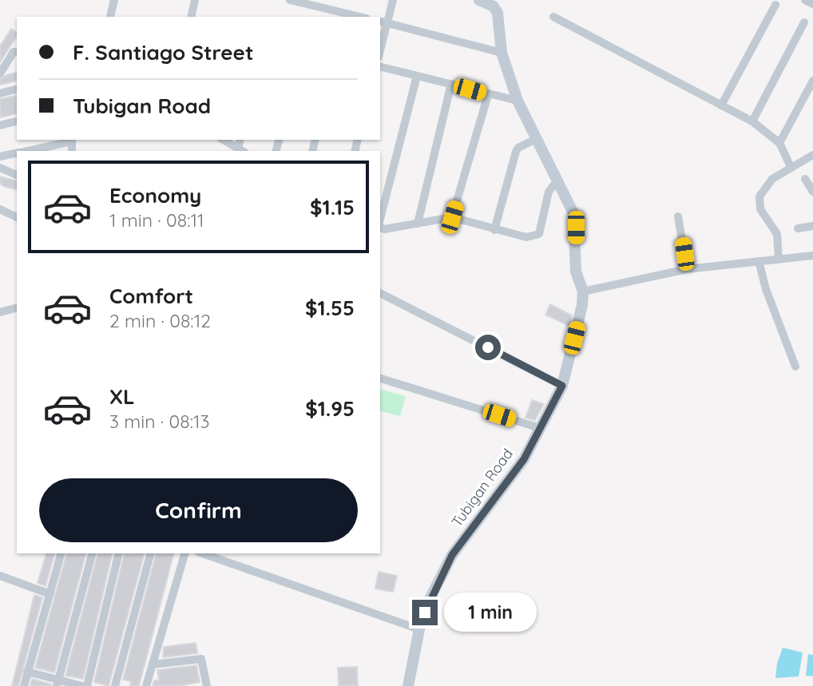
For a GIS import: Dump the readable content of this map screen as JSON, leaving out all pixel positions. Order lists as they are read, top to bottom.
{
  "streets": {
    "street": ["Tubigan Road"]
  },
  "page": {
    "banner": ["F. Santiago Street", "Tubigan Road"],
    "list": [
      {
        "name": "Economy",
        "note": "1 min · 08:11",
        "value": "$1.15"
      },
      {
        "name": "Comfort",
        "note": "2 min · 08:12",
        "value": "$1.55"
      },
      {
        "name": "XL",
        "note": "3 min · 08:13",
        "value": "$1.95"
      }
    ],
    "buttons": "Confirm",
    "bubble": "1 min"
  }
}
